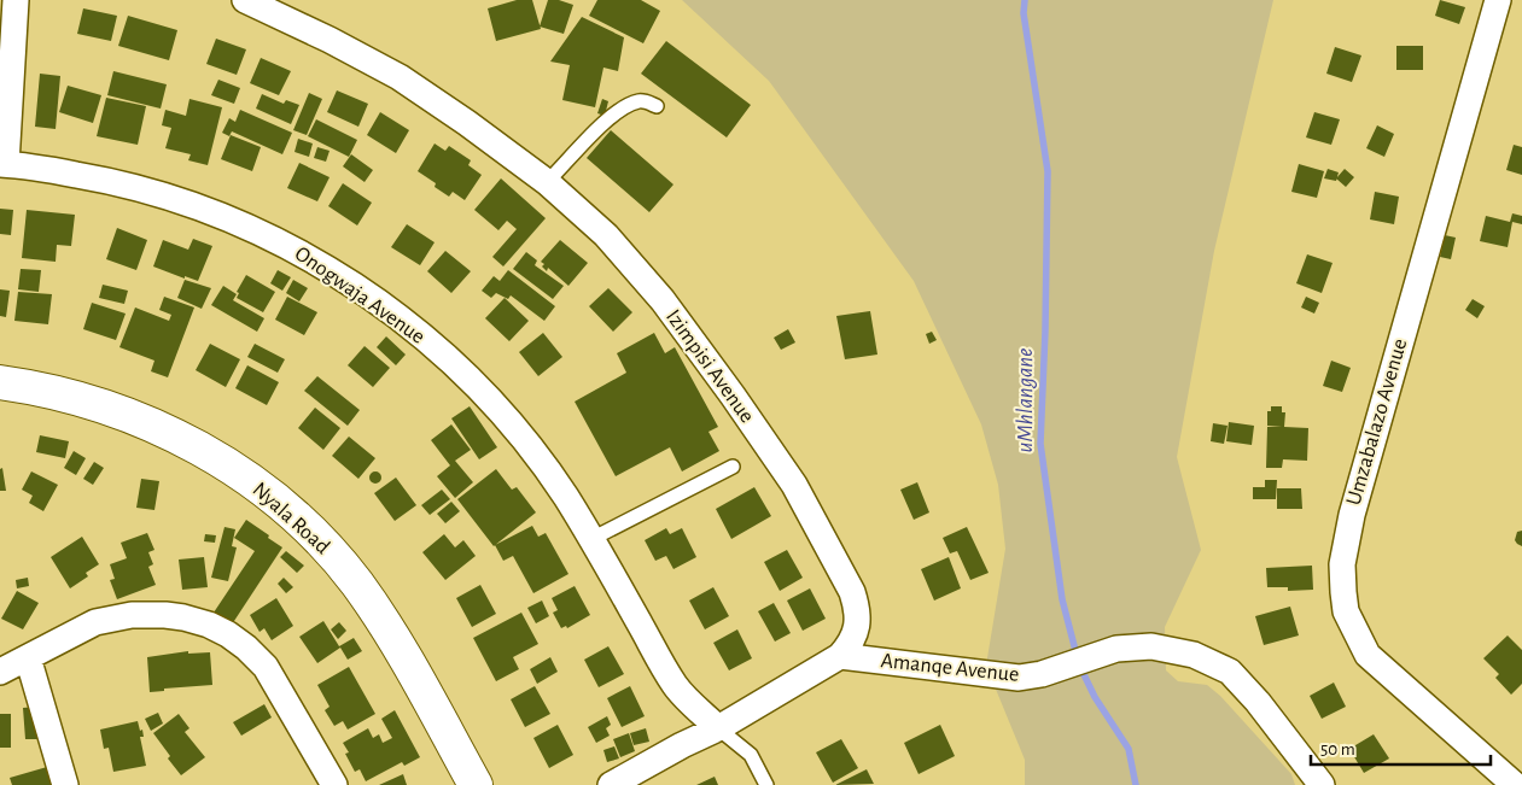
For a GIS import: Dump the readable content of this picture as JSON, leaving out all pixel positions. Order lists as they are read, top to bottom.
{
  "streets": {
    "street": [
      "Onogwaja Avenue",
      "Izimpisi Avenue",
      "Umzabalazo Avenue",
      "Nyala Road",
      "Amanqe Avenue"
    ]
  },
  "crossings": [
    ["Onogwaja Avenue", "Izimpisi Avenue"],
    ["Izimpisi Avenue", "Amanqe Avenue"]
  ],
  "water": ["uMhlangane"],
  "scale_bar": "50 m"
}
